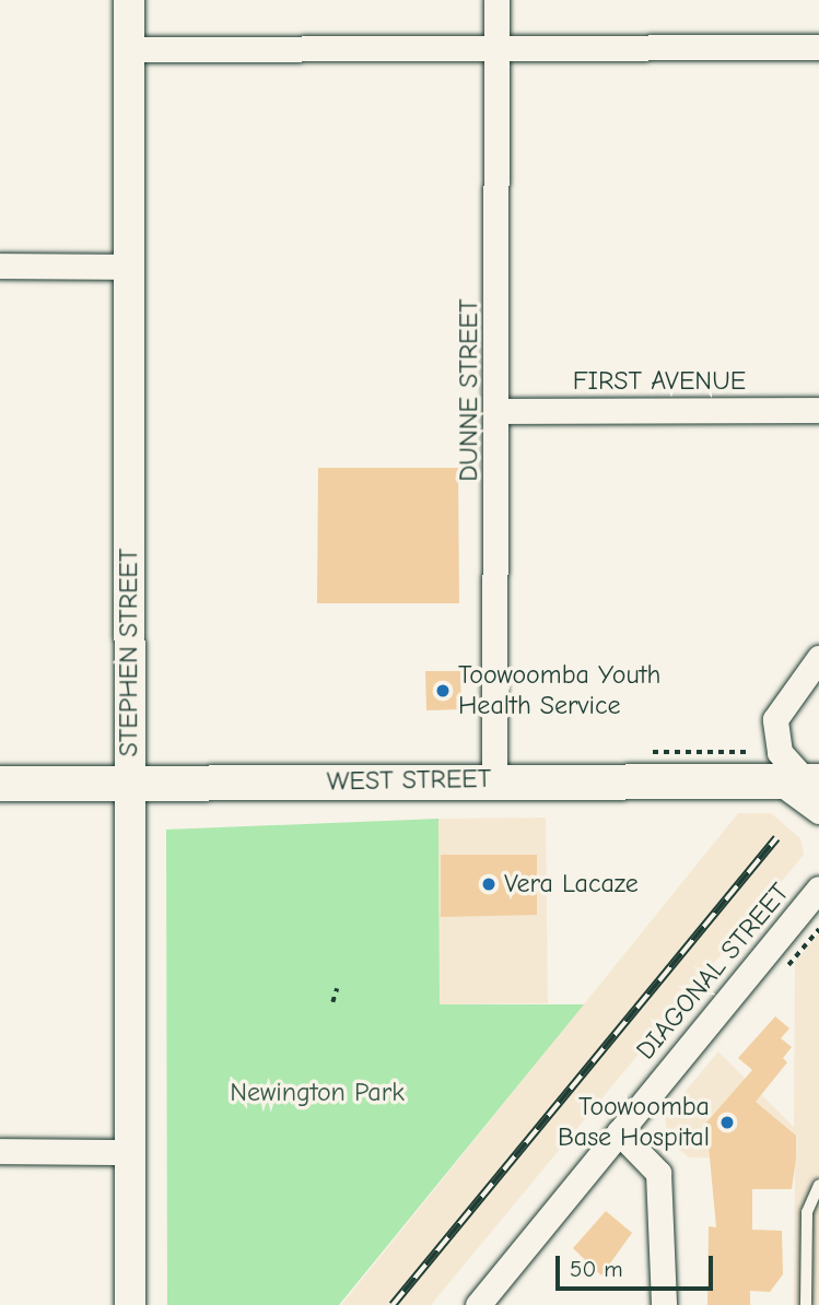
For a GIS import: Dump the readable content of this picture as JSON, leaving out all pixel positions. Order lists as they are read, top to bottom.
{
  "streets": {
    "main road": ["WEST STREET"],
    "street": [
      "FIRST AVENUE",
      "DUNNE STREET",
      "STEPHEN STREET",
      "DIAGONAL STREET"
    ]
  },
  "crossings": [
    ["FIRST AVENUE", "DUNNE STREET"],
    ["DUNNE STREET", "WEST STREET"],
    ["STEPHEN STREET", "WEST STREET"]
  ],
  "parks": ["Newington Park"],
  "places": ["Toowoomba Youth Health Service", "Vera Lacaze", "Toowoomba Base Hospital"],
  "scale_bar": "50 m"
}
